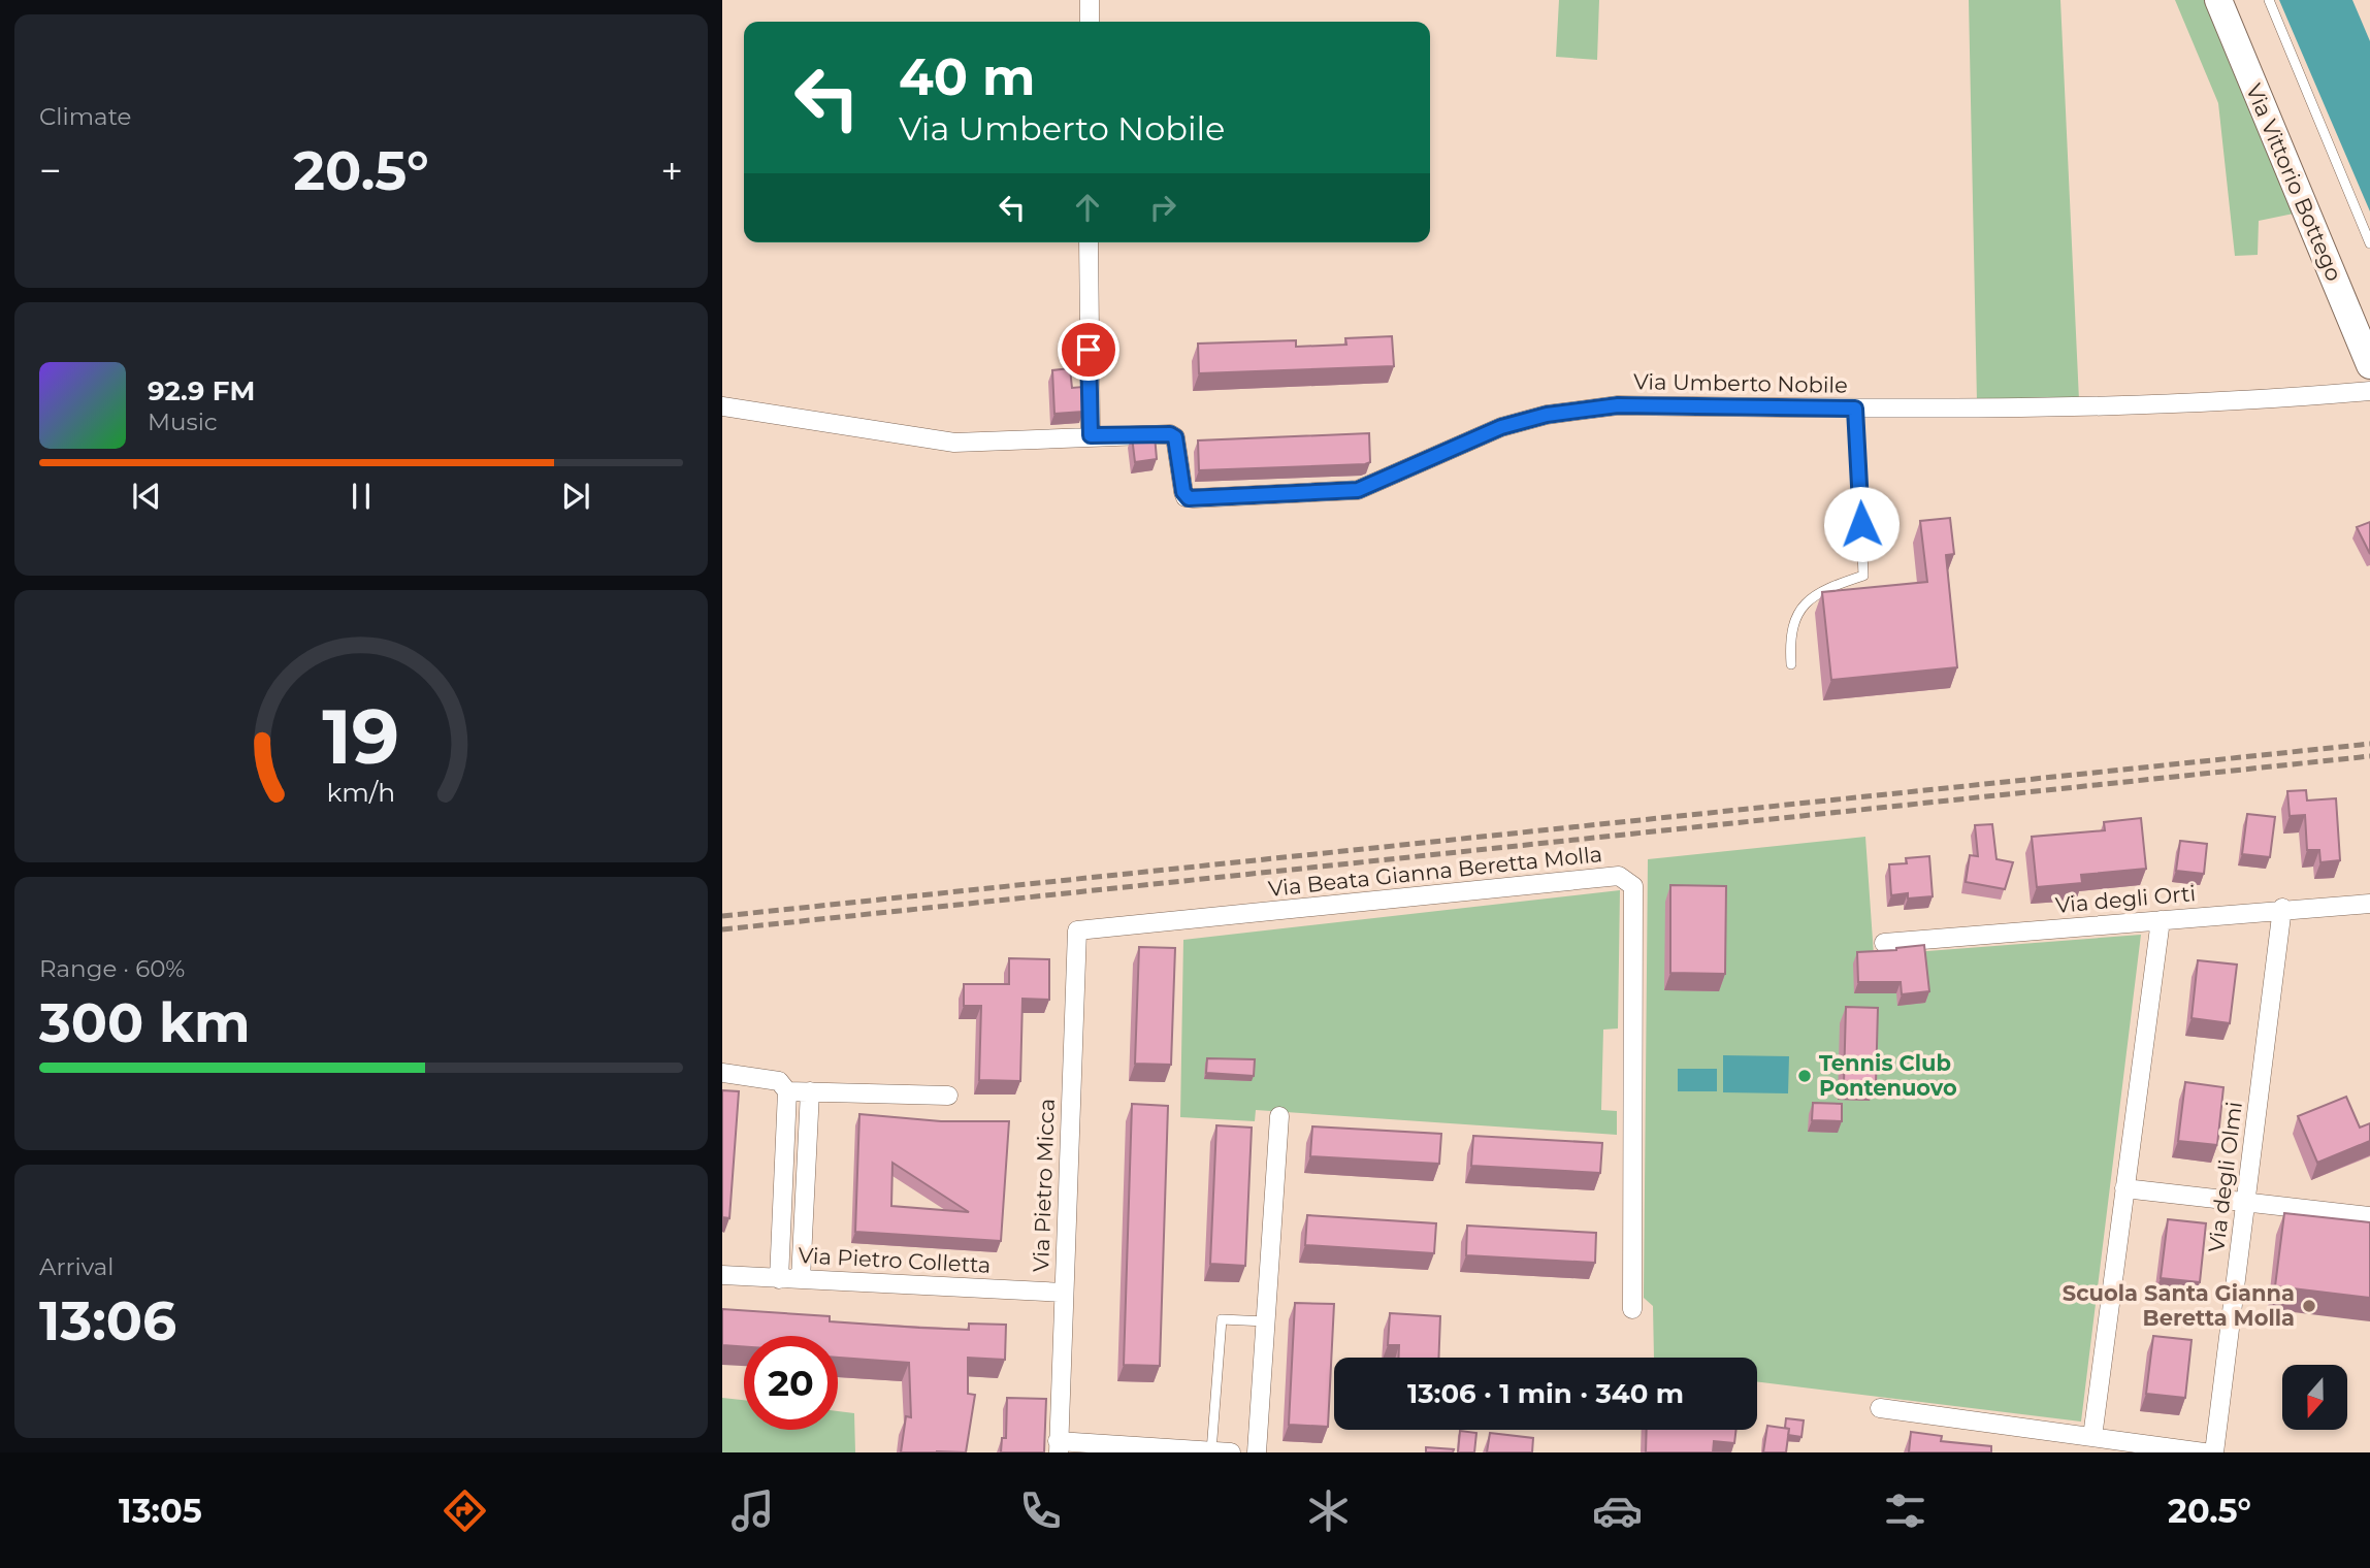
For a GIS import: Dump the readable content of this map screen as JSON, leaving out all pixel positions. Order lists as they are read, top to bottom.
{
  "streets": {
    "street": [
      "Via Vittorio Bottego",
      "Via Umberto Nobile",
      "Via Beata Gianna Beretta Molla",
      "Via degli Orti",
      "Via degli Olmi",
      "Via Pietro Micca",
      "Via Pietro Colletta"
    ]
  },
  "crossings": [
    ["Via Beata Gianna Beretta Molla", "Via Pietro Micca"],
    ["Via degli Orti", "Via degli Olmi"],
    ["Via Pietro Micca", "Via Pietro Colletta"]
  ],
  "places": ["Tennis Club Pontenuovo", "Scuola Santa Gianna Beretta Molla"],
  "north": "bottom",
  "page": {
    "tile": [
      "Climate",
      ["Range · 60%", "300 km"],
      ["Arrival", "13:06"]
    ],
    "turn": ["40 m", "Via Umberto Nobile"],
    "heat": ["−", "20.5°", "+"],
    "song": ["92.9 FM", "Music"],
    "limit": "20",
    "trip": "13:06 · 1 min · 340 m",
    "tabs": ["13:05", "20.5°"],
    "gauge": ["19", "km/h"]
  }
}
